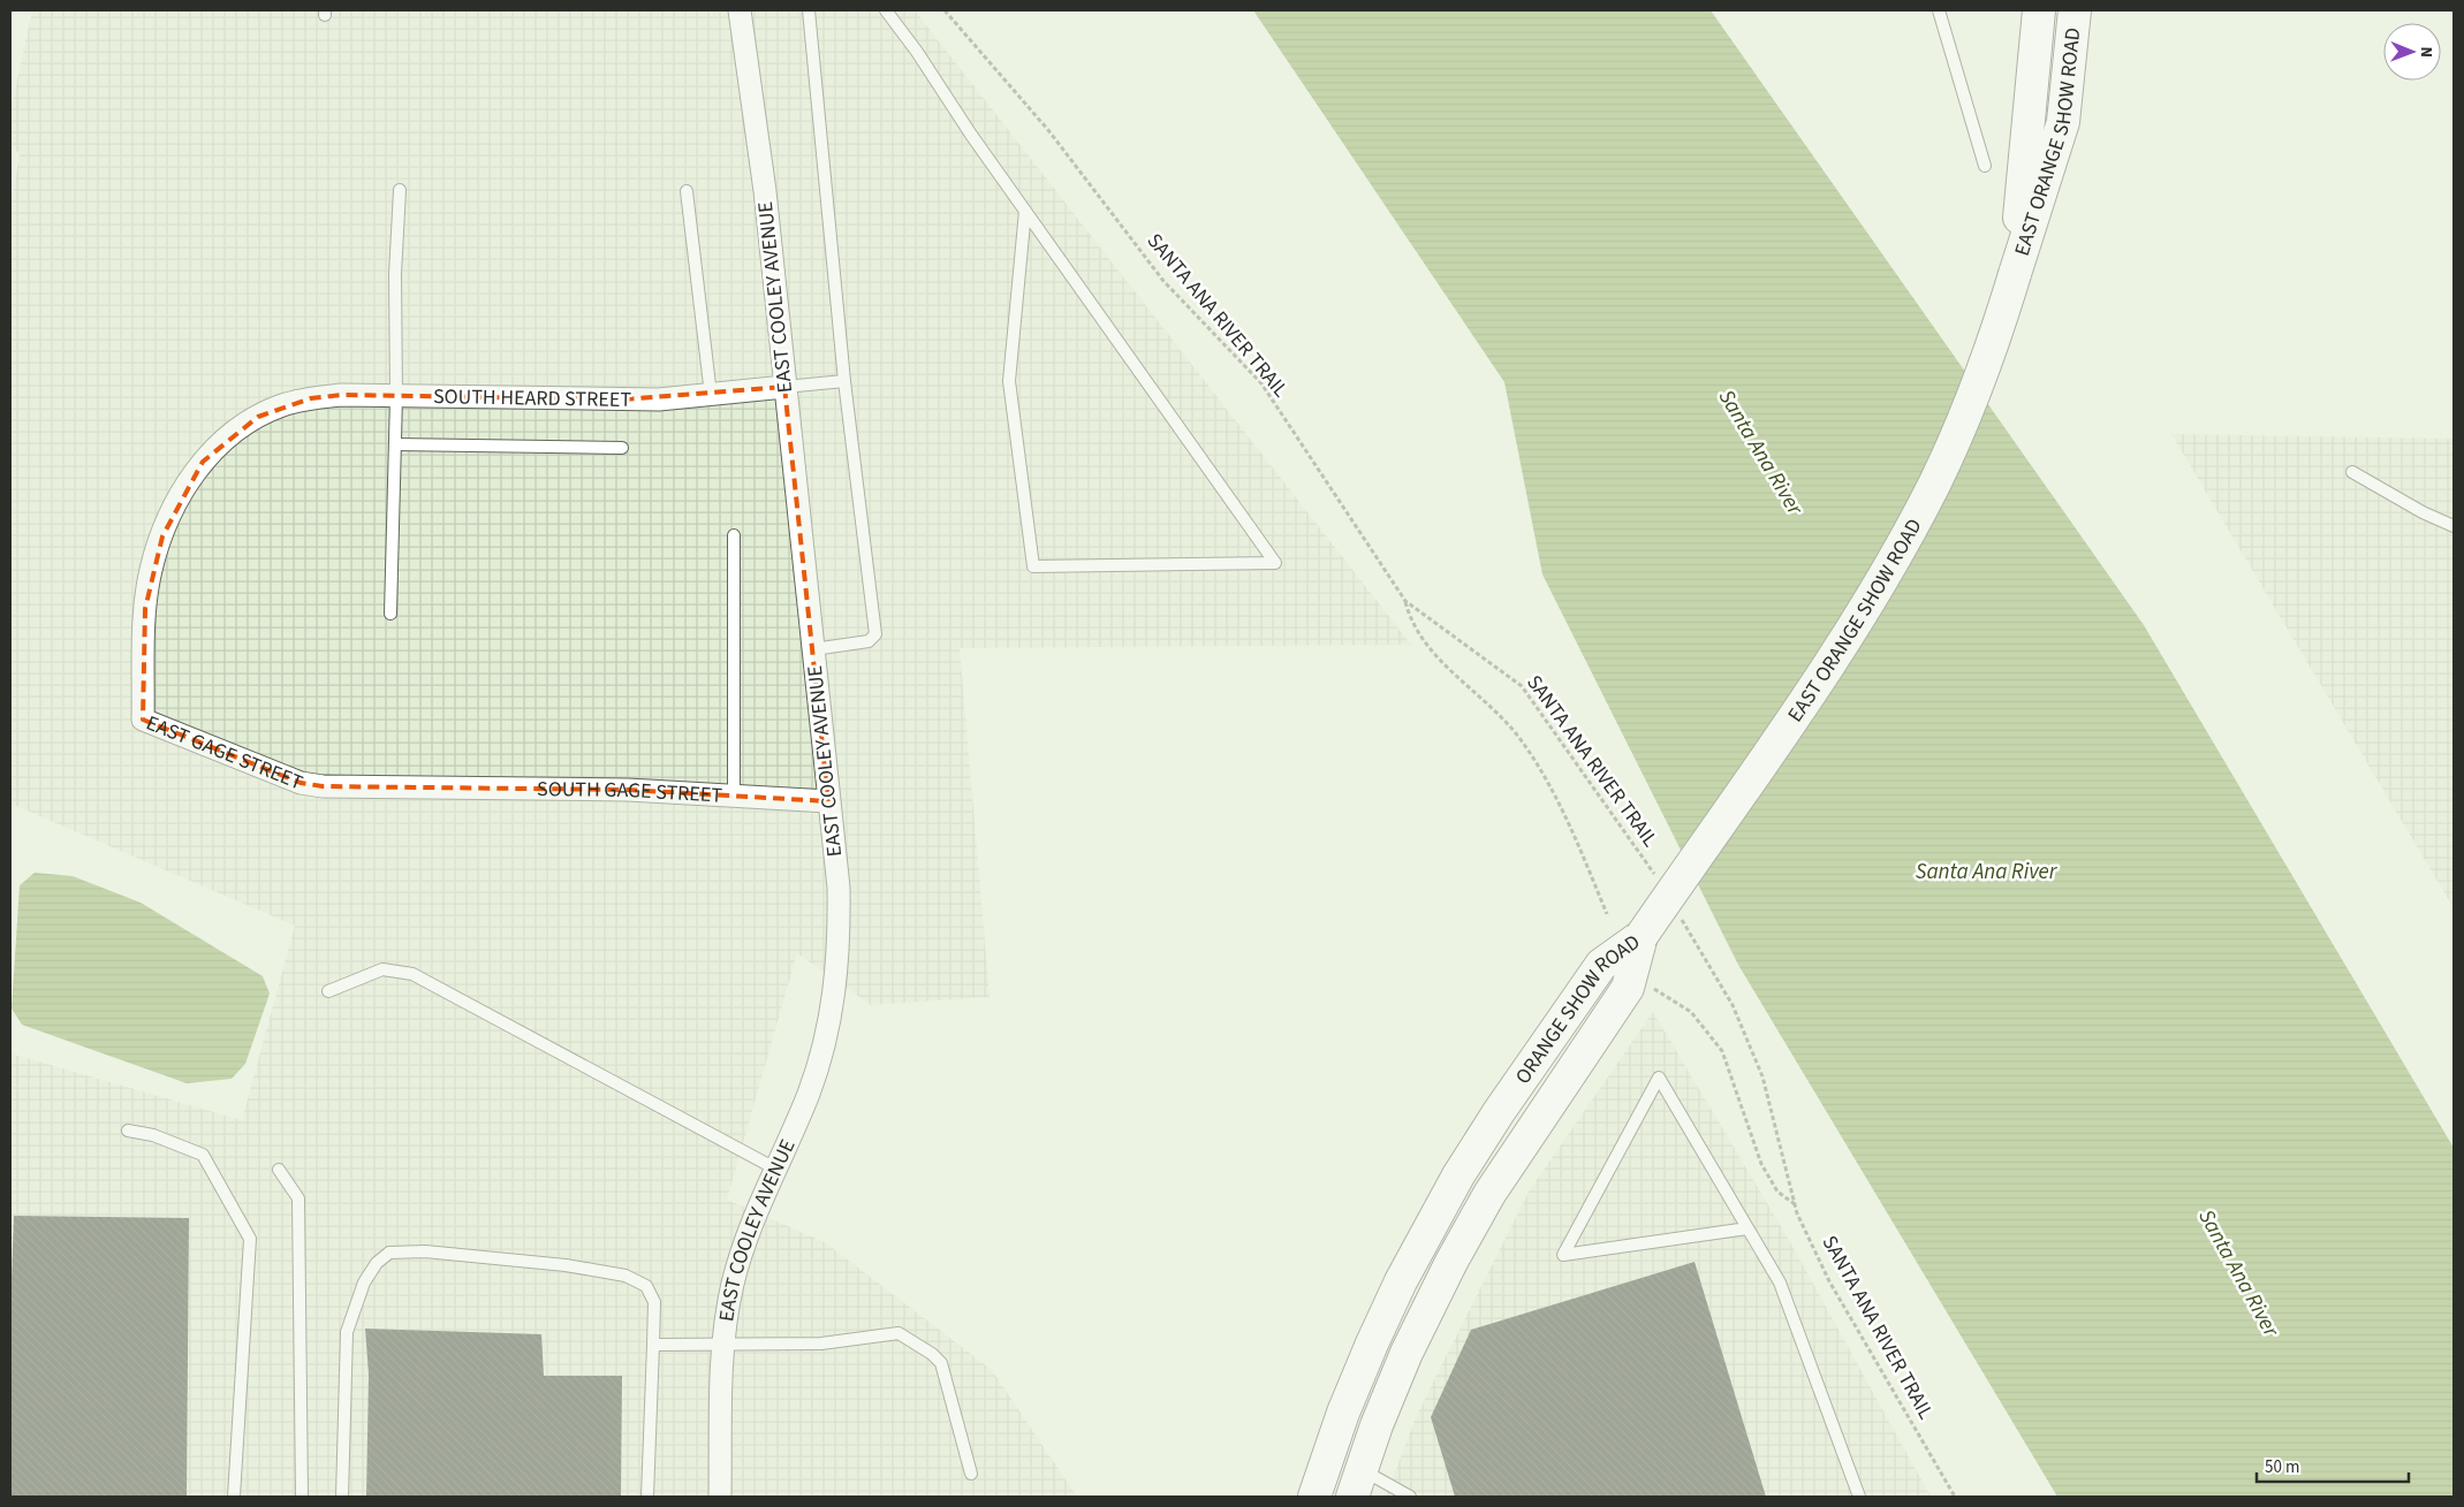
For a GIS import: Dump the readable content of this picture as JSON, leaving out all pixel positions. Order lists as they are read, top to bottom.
{
  "streets": {
    "main road": ["EAST ORANGE SHOW ROAD", "ORANGE SHOW ROAD"],
    "street": [
      "EAST COOLEY AVENUE",
      "SOUTH HEARD STREET",
      "EAST GAGE STREET",
      "SOUTH GAGE STREET"
    ],
    "path": ["SANTA ANA RIVER TRAIL"]
  },
  "crossings": [
    ["EAST ORANGE SHOW ROAD", "ORANGE SHOW ROAD"],
    ["EAST COOLEY AVENUE", "SOUTH HEARD STREET"],
    ["EAST COOLEY AVENUE", "SOUTH GAGE STREET"],
    ["SOUTH HEARD STREET", "EAST GAGE STREET"],
    ["EAST GAGE STREET", "SOUTH GAGE STREET"]
  ],
  "water": ["Santa Ana River"],
  "scale_bar": "50 m",
  "north": "right"
}
